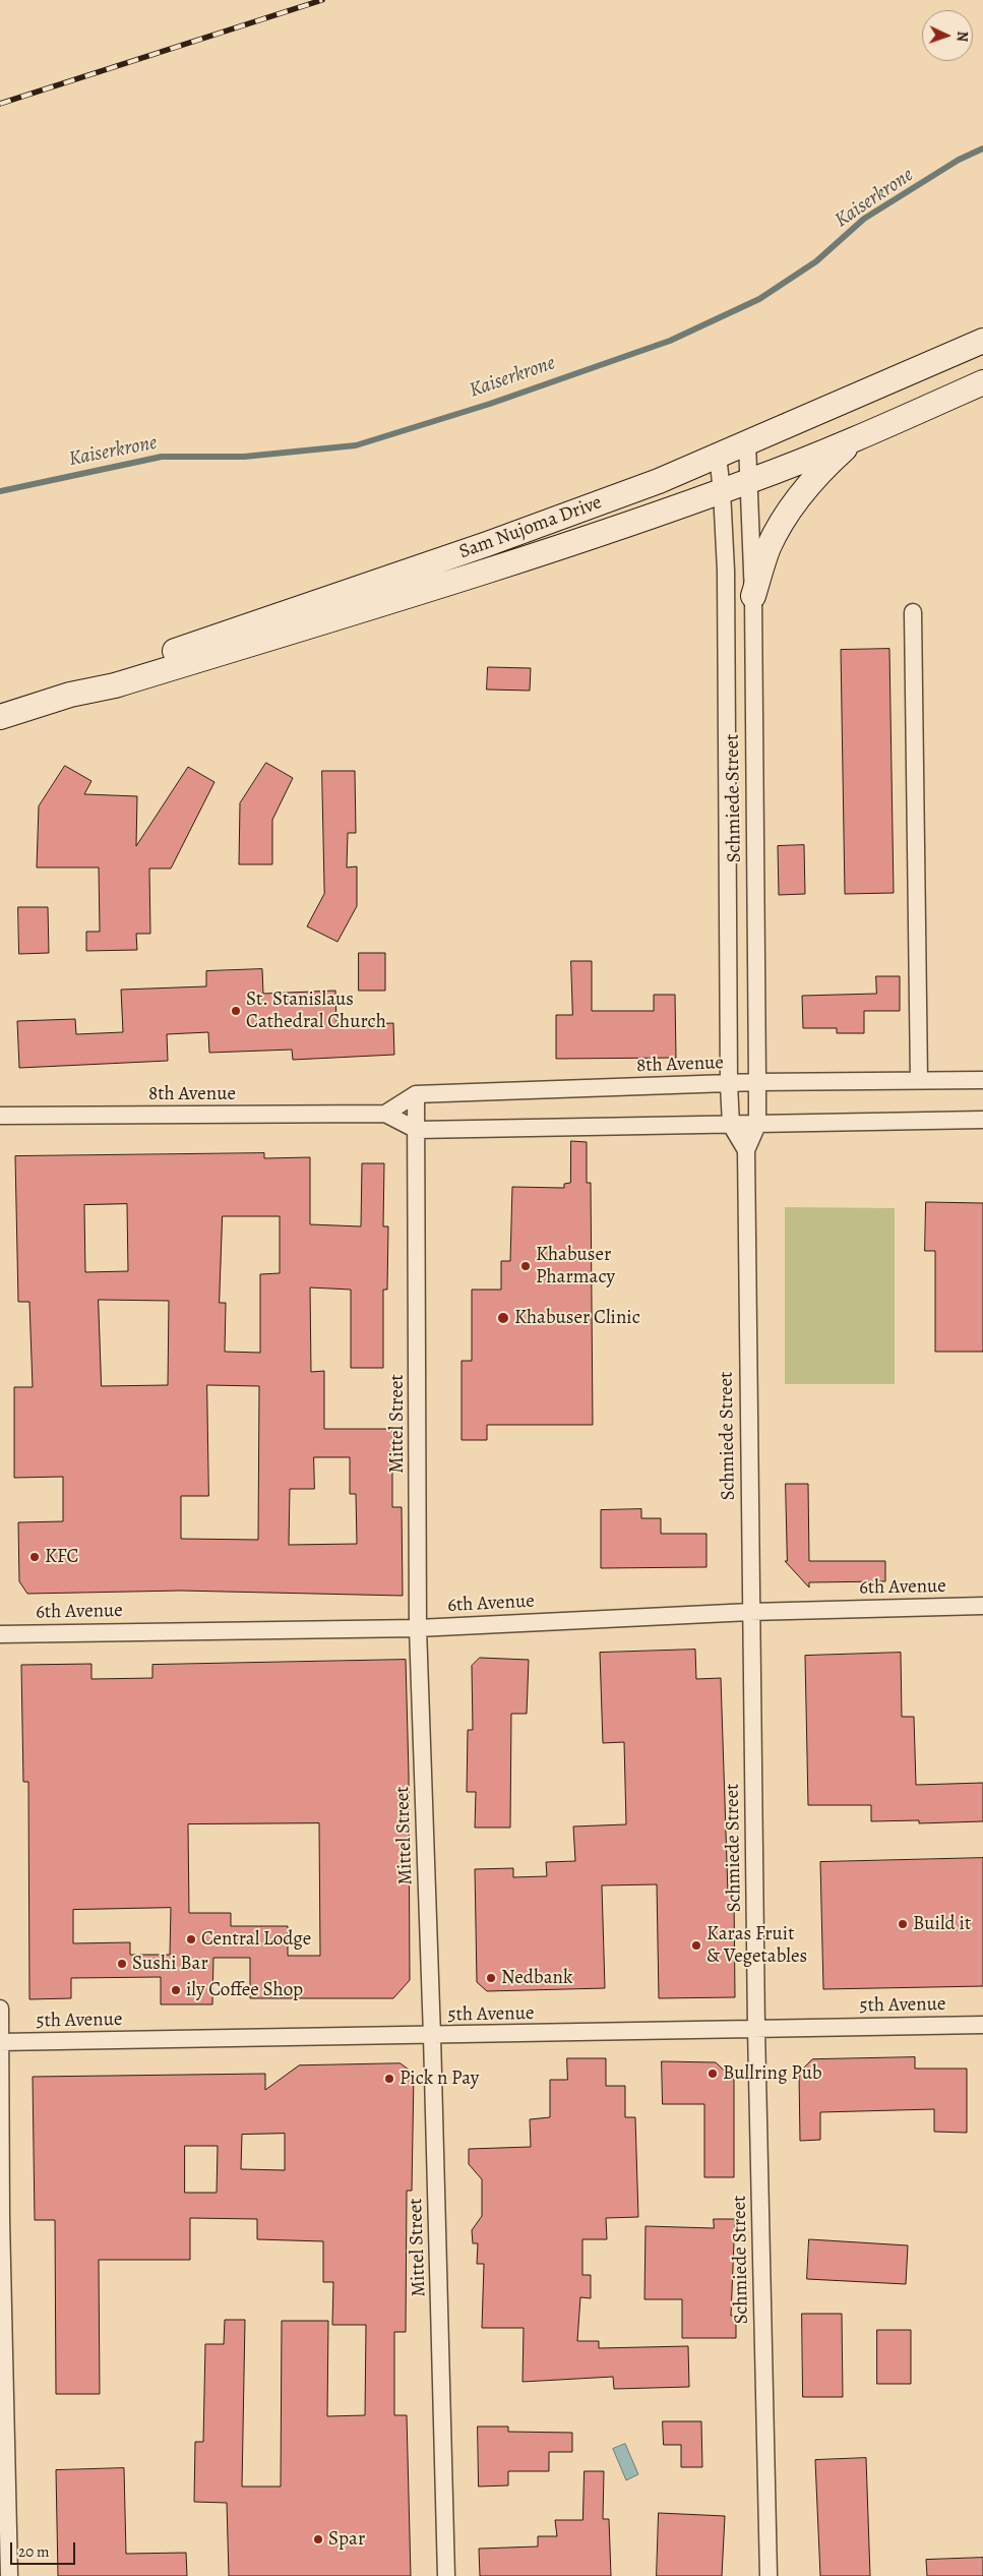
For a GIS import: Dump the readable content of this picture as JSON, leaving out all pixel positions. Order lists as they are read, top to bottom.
{
  "streets": {
    "main road": ["Sam Nujoma Drive"],
    "street": [
      "Schmiede Street",
      "8th Avenue",
      "Mittel Street",
      "6th Avenue",
      "5th Avenue"
    ]
  },
  "crossings": [
    ["Sam Nujoma Drive", "Schmiede Street"],
    ["Schmiede Street", "8th Avenue"],
    ["Schmiede Street", "6th Avenue"],
    ["Schmiede Street", "5th Avenue"],
    ["8th Avenue", "Mittel Street"],
    ["Mittel Street", "6th Avenue"],
    ["Mittel Street", "5th Avenue"]
  ],
  "water": ["Kaiserkrone"],
  "places": [
    "St. Stanislaus Cathedral Church",
    "Khabuser Pharmacy",
    "Khabuser Clinic",
    "KFC",
    "Build it",
    "Central Lodge",
    "Karas Fruit & Vegetables",
    "Sushi Bar",
    "Nedbank",
    "ily Coffee Shop",
    "Bullring Pub",
    "Pick n Pay",
    "Spar"
  ],
  "scale_bar": "20 m",
  "north": "right"
}
